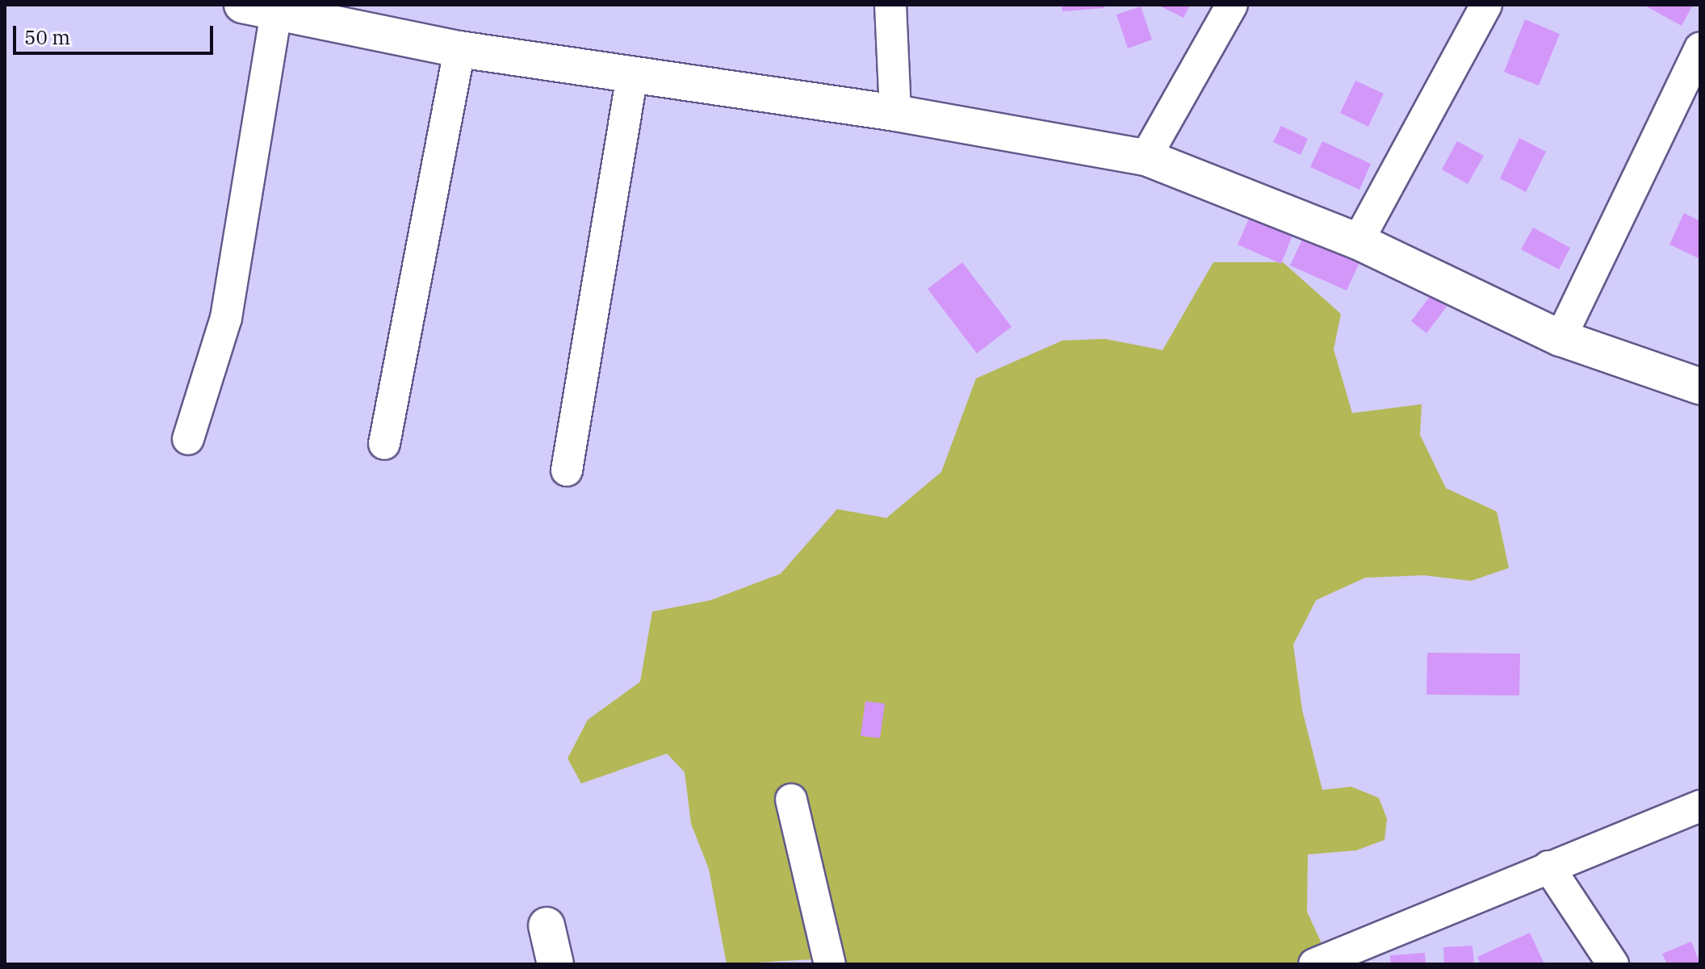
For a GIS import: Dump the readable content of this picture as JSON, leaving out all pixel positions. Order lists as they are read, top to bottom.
{
  "scale_bar": "50 m"
}
